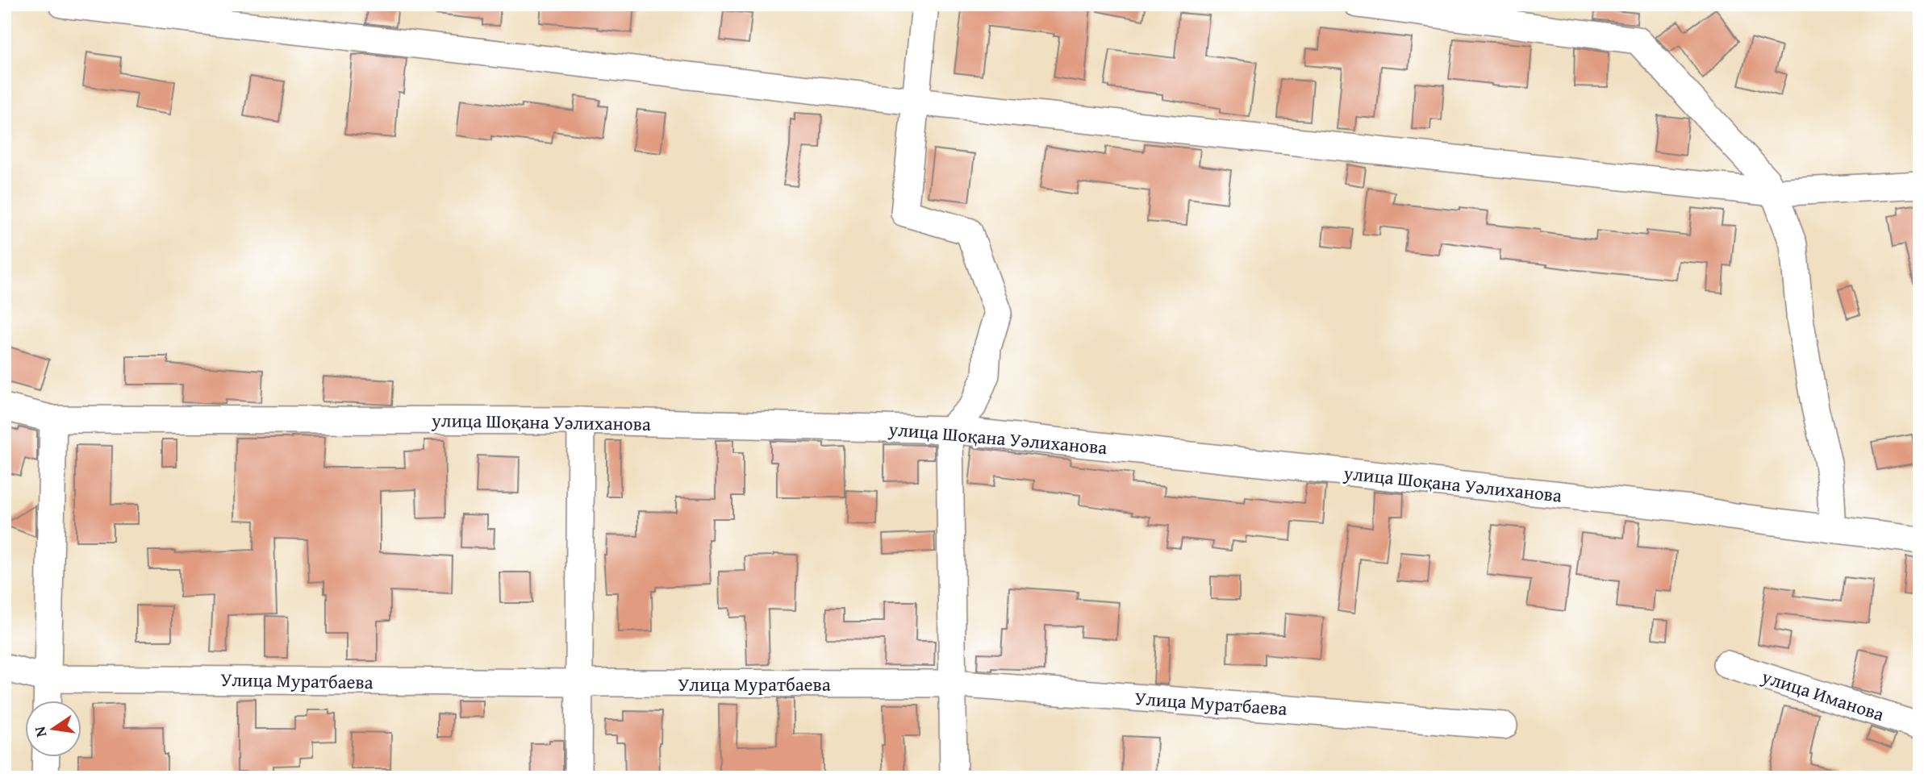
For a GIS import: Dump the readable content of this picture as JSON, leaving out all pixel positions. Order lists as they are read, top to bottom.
{
  "streets": {
    "street": ["улица Шоқана Уәлиханова", "Улица Муратбаева", "улица Иманова"]
  },
  "north": "left"
}
